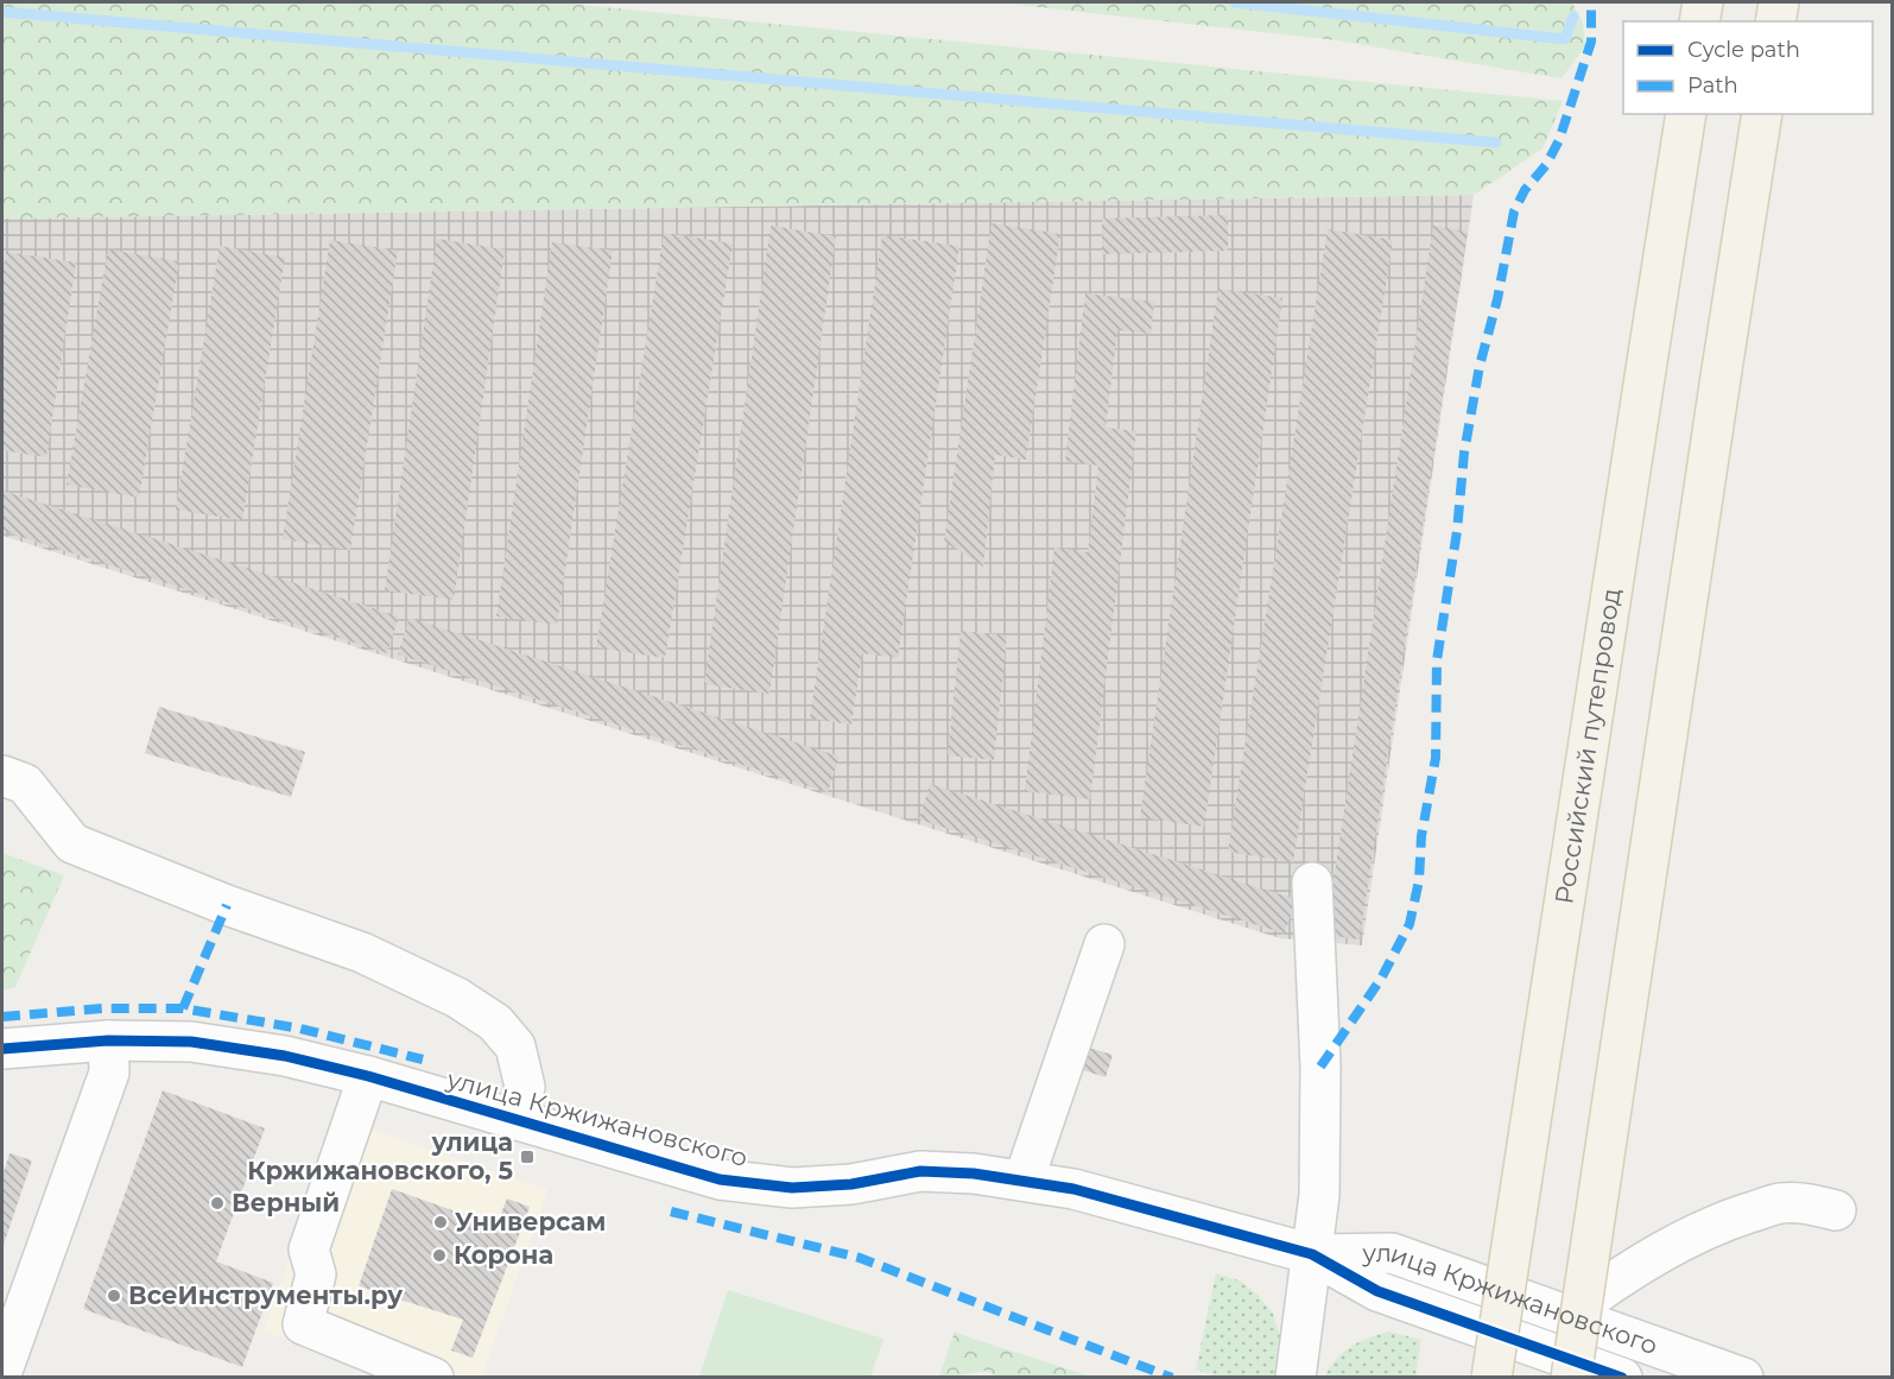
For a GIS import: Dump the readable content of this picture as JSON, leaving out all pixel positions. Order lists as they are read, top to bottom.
{
  "streets": {
    "main road": ["Российский путепровод"],
    "street": ["улица Кржижановского"]
  },
  "places": {
    "transit": ["улица Кржижановского, 5"],
    "other": [
      "Верный",
      "Универсам",
      "Корона",
      "ВсеИнструменты.ру"
    ]
  },
  "legend": ["Cycle path", "Path"]
}
